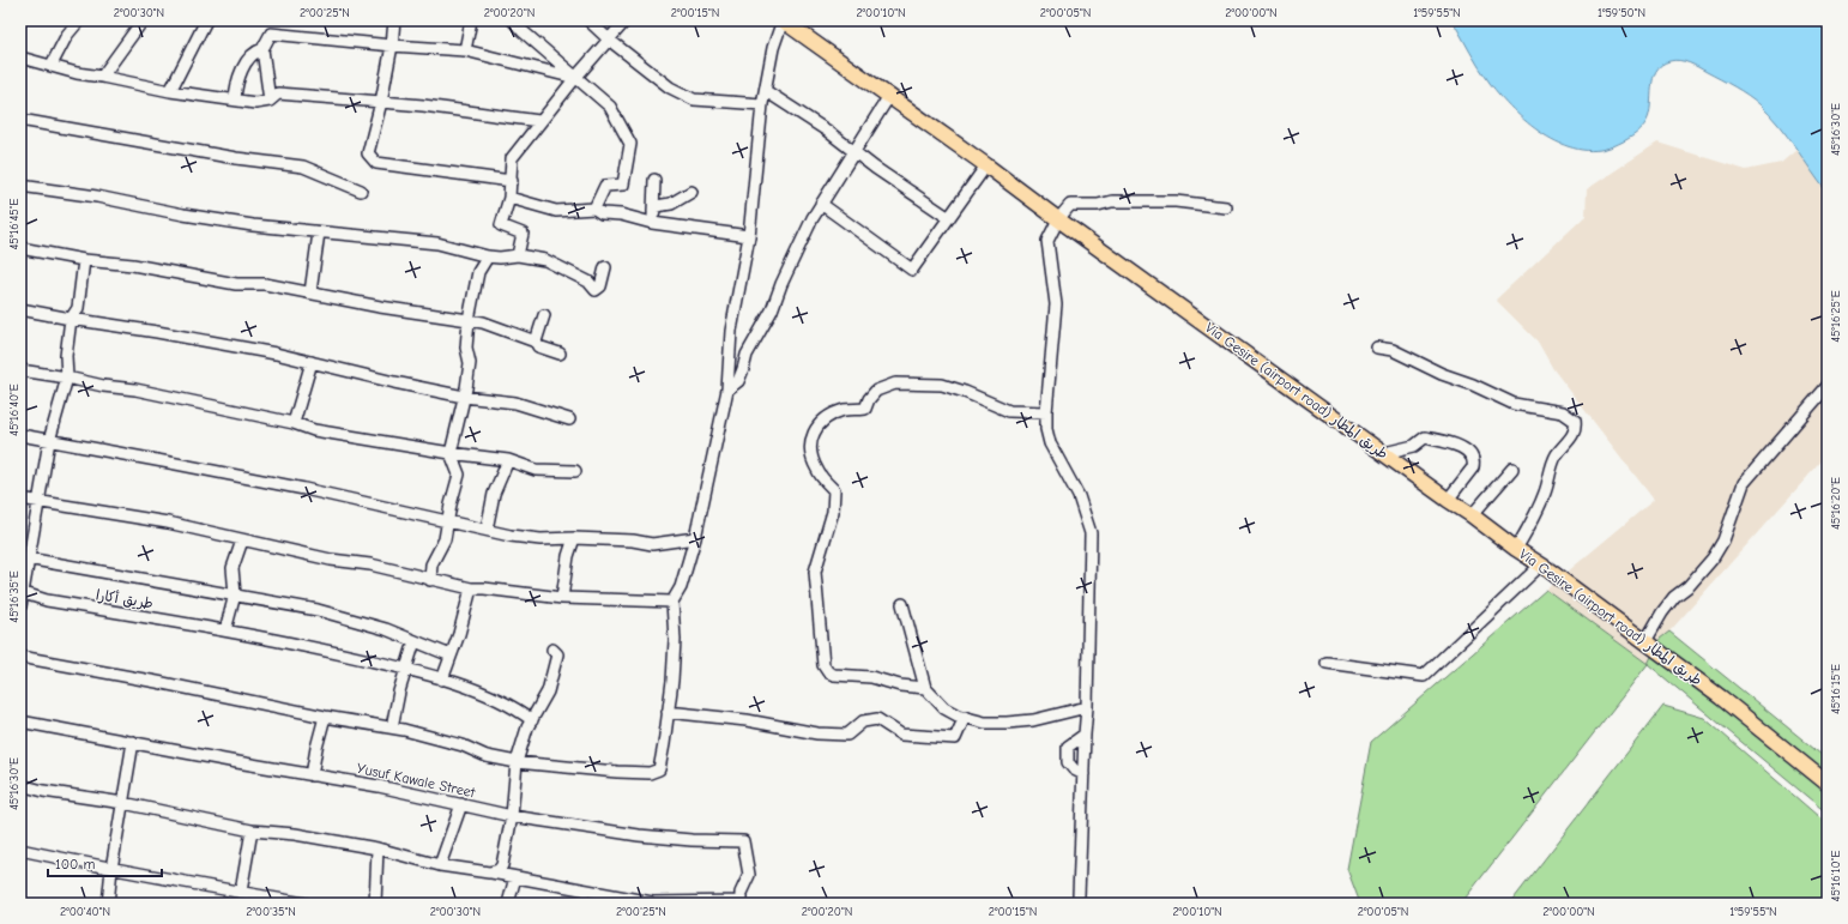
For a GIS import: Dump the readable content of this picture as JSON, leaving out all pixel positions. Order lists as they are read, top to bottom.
{
  "streets": {
    "main road": ["Via Gesire (airport road) طريق المطار"],
    "street": ["طريق أكارا", "Yusuf Kawale Street"]
  },
  "scale_bar": "100 m",
  "coordinates": [
    "2°00'30\"N",
    "2°00'25\"N",
    "2°00'20\"N",
    "2°00'15\"N",
    "2°00'10\"N",
    "2°00'05\"N",
    "2°00'00\"N",
    "1°59'55\"N",
    "1°59'50\"N",
    "45°16'30\"E",
    "45°16'45\"E",
    "45°16'25\"E",
    "45°16'40\"E",
    "45°16'20\"E",
    "45°16'35\"E",
    "45°16'15\"E",
    "45°16'10\"E",
    "2°00'40\"N",
    "2°00'35\"N"
  ]
}
